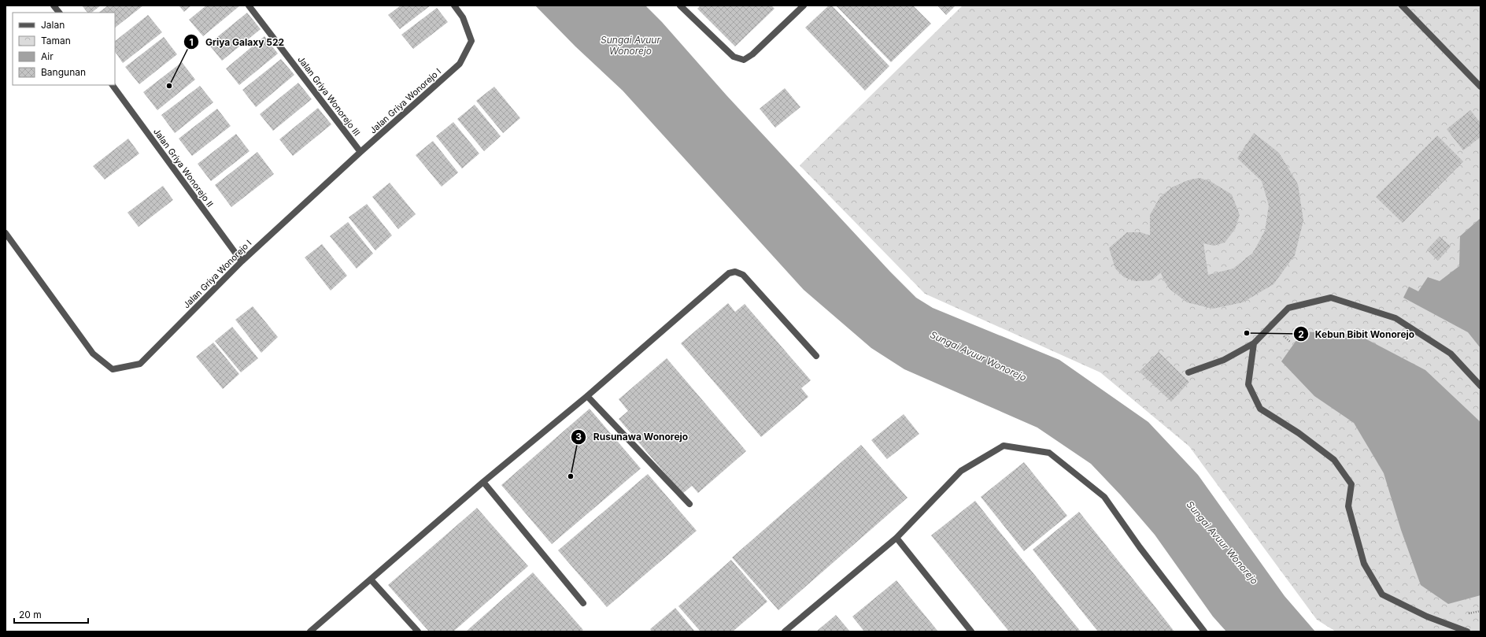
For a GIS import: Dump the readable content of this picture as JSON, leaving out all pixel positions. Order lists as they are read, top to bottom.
{
  "streets": {
    "street": ["Jalan Griya Wonorejo III", "Jalan Griya Wonorejo I", "Jalan Griya Wonorejo II"]
  },
  "crossings": [
    ["Jalan Griya Wonorejo III", "Jalan Griya Wonorejo I"],
    ["Jalan Griya Wonorejo I", "Jalan Griya Wonorejo II"]
  ],
  "water": ["Sungai Avuur Wonorejo"],
  "places": ["Griya Galaxy 522", "Kebun Bibit Wonorejo", "Rusunawa Wonorejo"],
  "legend": [
    "Jalan",
    "Taman",
    "Air",
    "Bangunan"
  ],
  "scale_bar": "20 m"
}
